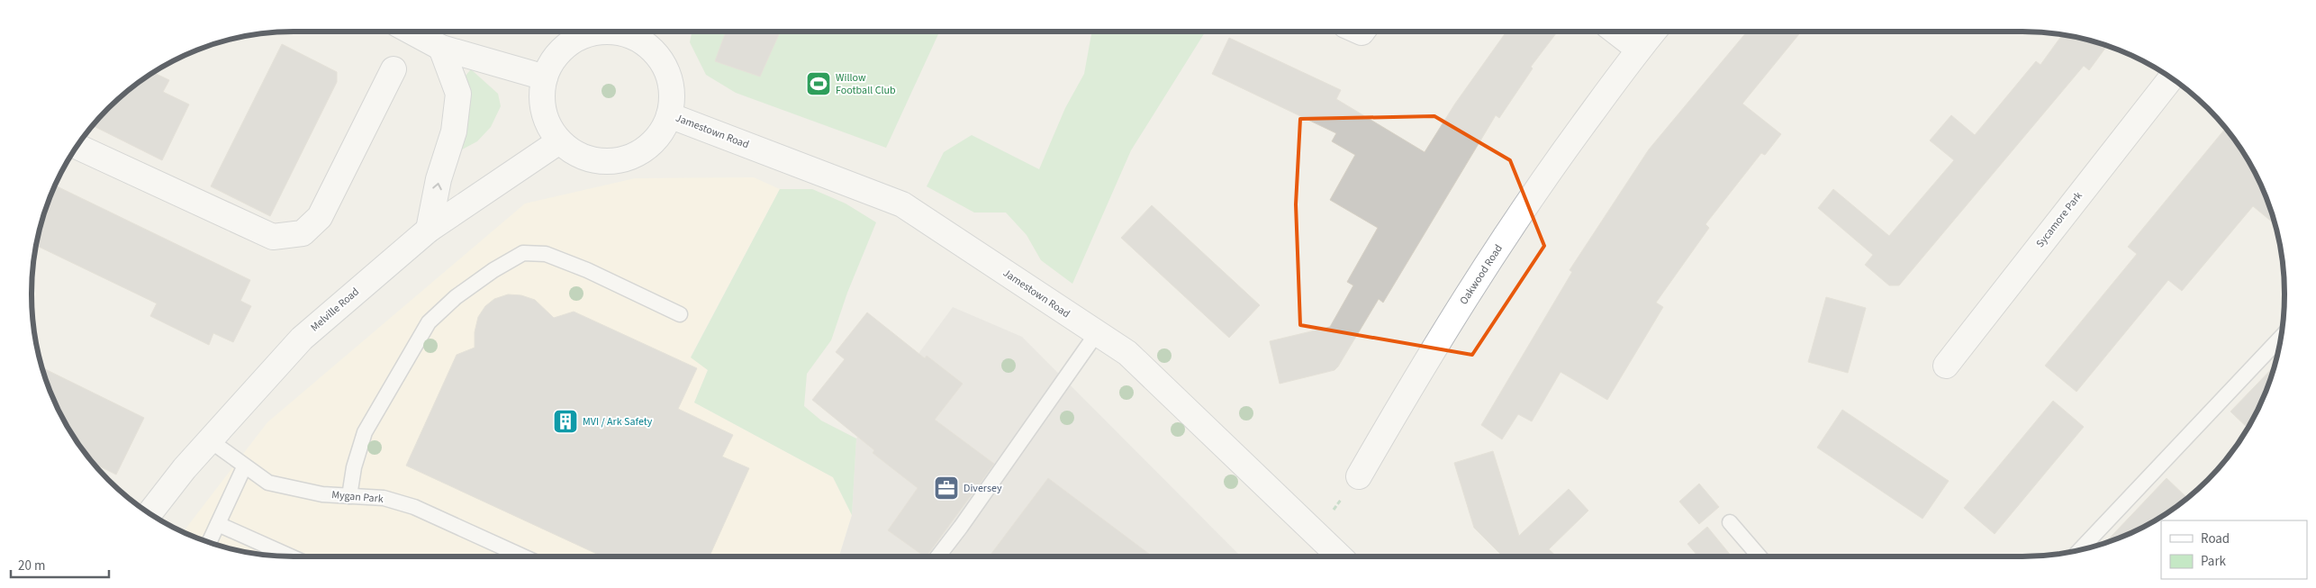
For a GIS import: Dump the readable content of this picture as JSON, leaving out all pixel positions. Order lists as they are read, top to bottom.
{
  "streets": {
    "street": [
      "Jamestown Road",
      "Sycamore Park",
      "Oakwood Road",
      "Melville Road"
    ],
    "lane": ["Mygan Park"]
  },
  "crossings": [
    ["Melville Road", "Mygan Park"]
  ],
  "places": {
    "sports": ["Willow Football Club"],
    "building": ["MVI / Ark Safety"],
    "office": ["Diversey"]
  },
  "legend": ["Road", "Park"],
  "scale_bar": "20 m"
}
